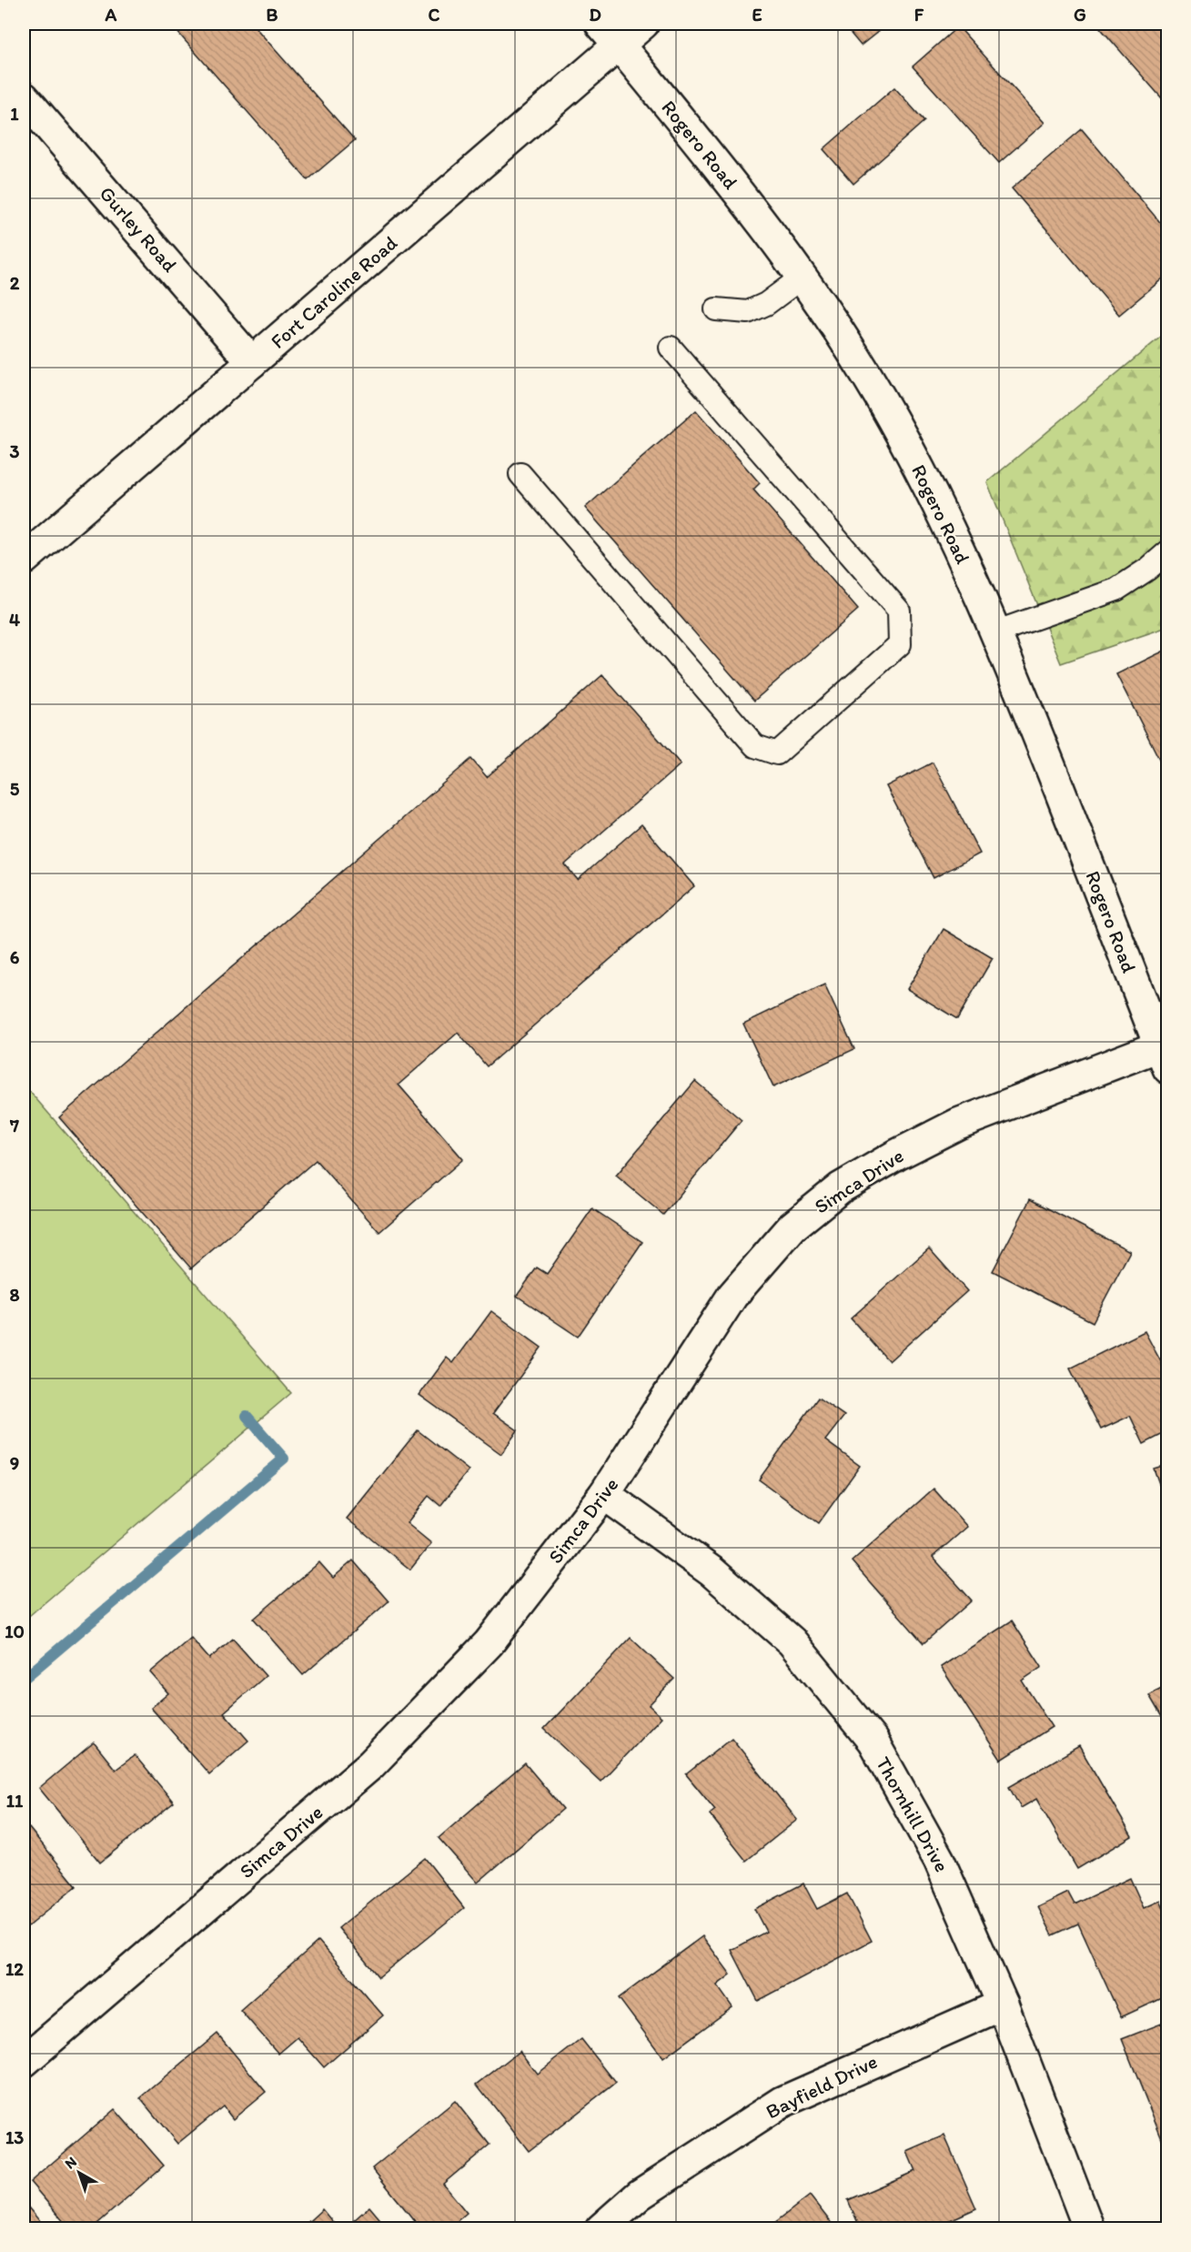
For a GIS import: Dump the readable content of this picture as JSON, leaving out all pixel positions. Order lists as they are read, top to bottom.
{
  "streets": {
    "street": [
      "Rogero Road",
      "Gurley Road",
      "Fort Caroline Road",
      "Simca Drive",
      "Thornhill Drive",
      "Bayfield Drive"
    ]
  },
  "crossings": [
    ["Rogero Road", "Fort Caroline Road"],
    ["Rogero Road", "Simca Drive"],
    ["Gurley Road", "Fort Caroline Road"],
    ["Simca Drive", "Thornhill Drive"],
    ["Thornhill Drive", "Bayfield Drive"]
  ],
  "north": "top left",
  "grid": {
    "columns": [
      "A",
      "B",
      "C",
      "D",
      "E",
      "F",
      "G"
    ],
    "rows": [
      "1",
      "2",
      "3",
      "4",
      "5",
      "6",
      "7",
      "8",
      "9",
      "10",
      "11",
      "12",
      "13"
    ]
  }
}
